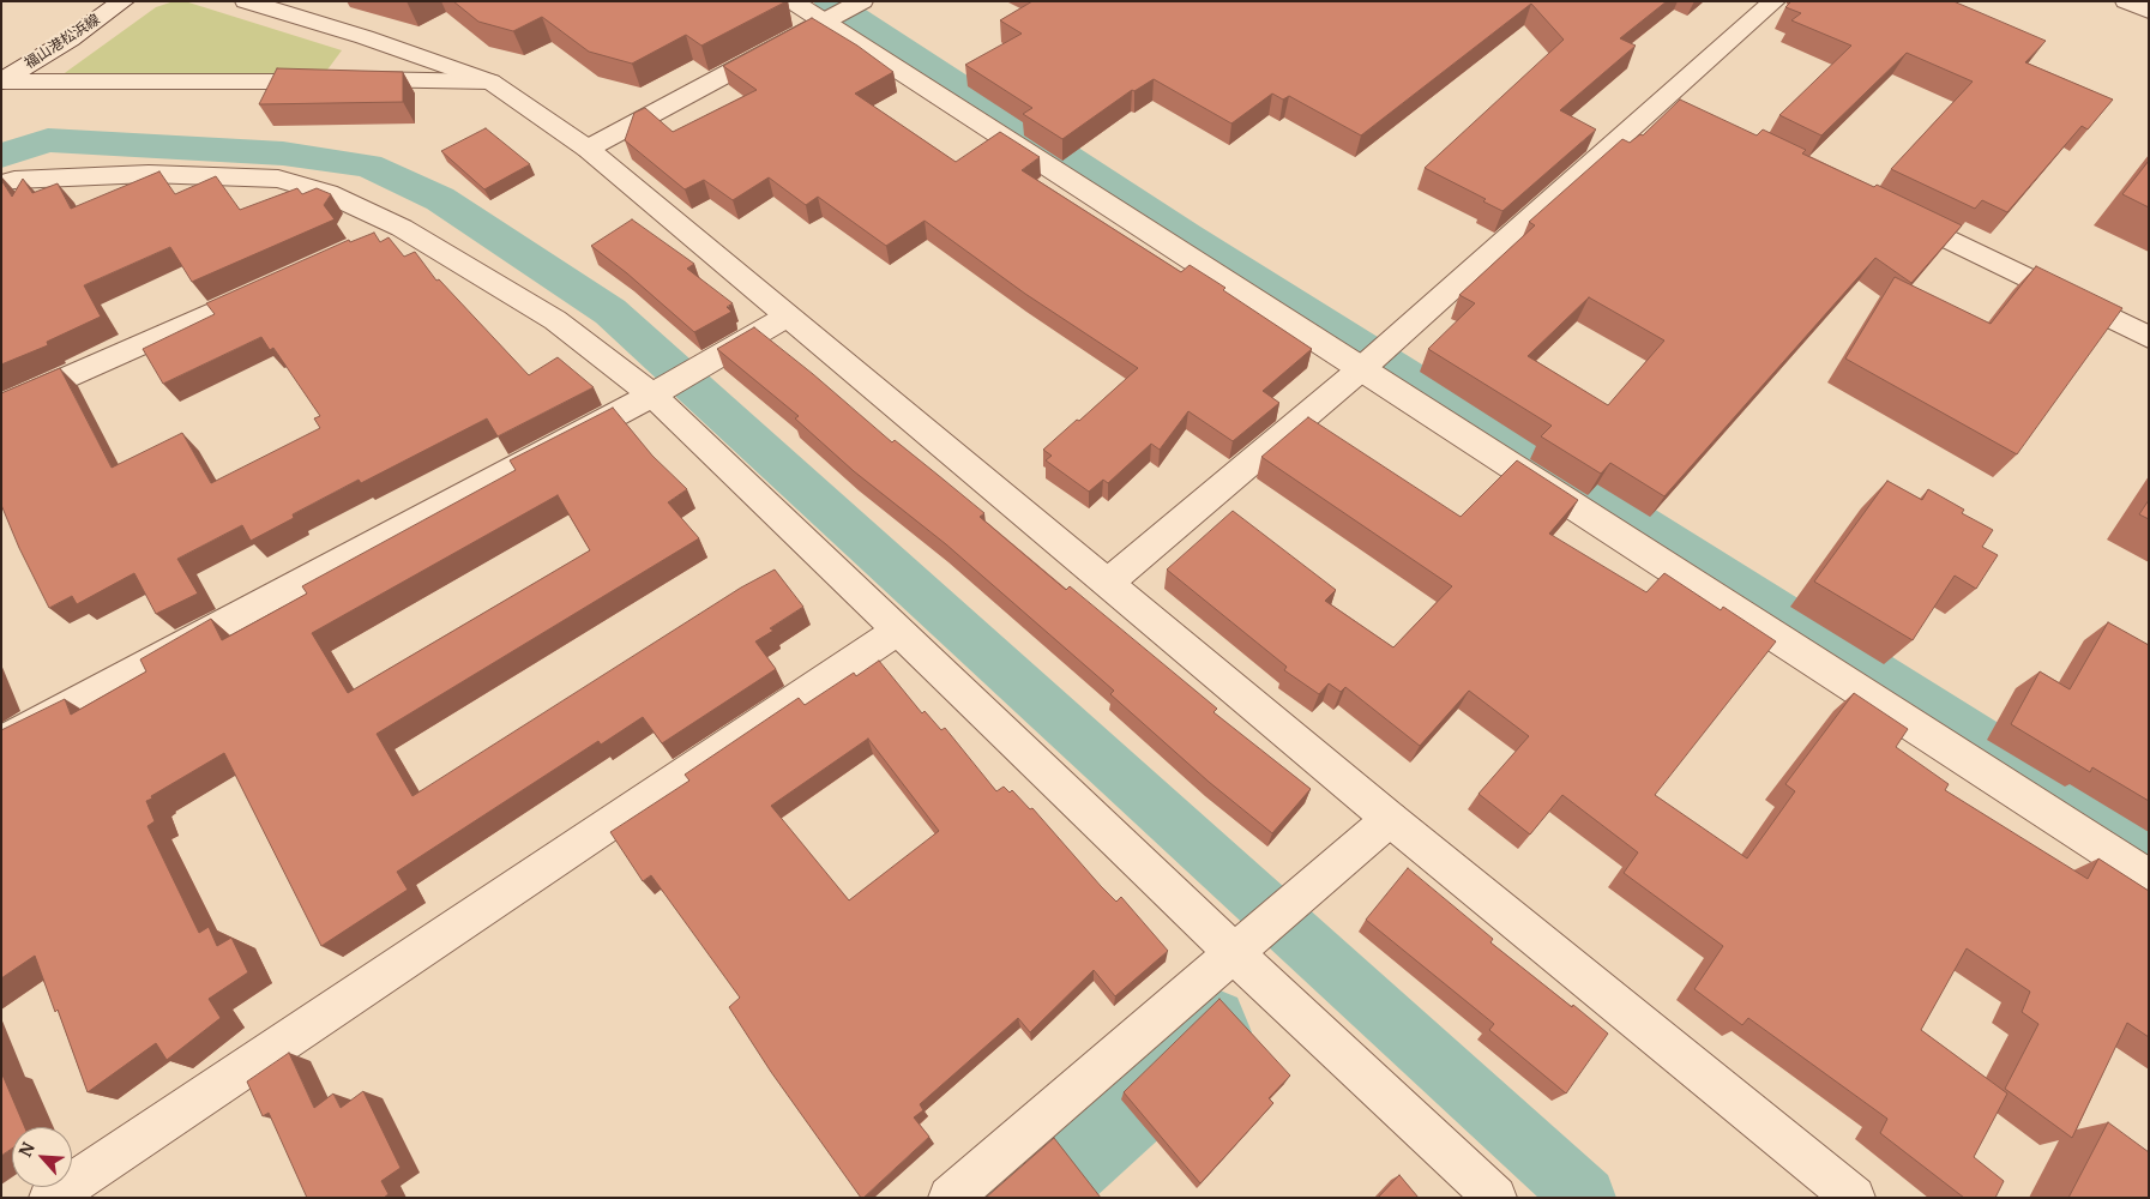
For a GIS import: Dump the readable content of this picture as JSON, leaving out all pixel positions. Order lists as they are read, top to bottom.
{
  "streets": {
    "street": ["福山港松浜線"]
  },
  "north": "top left"
}
